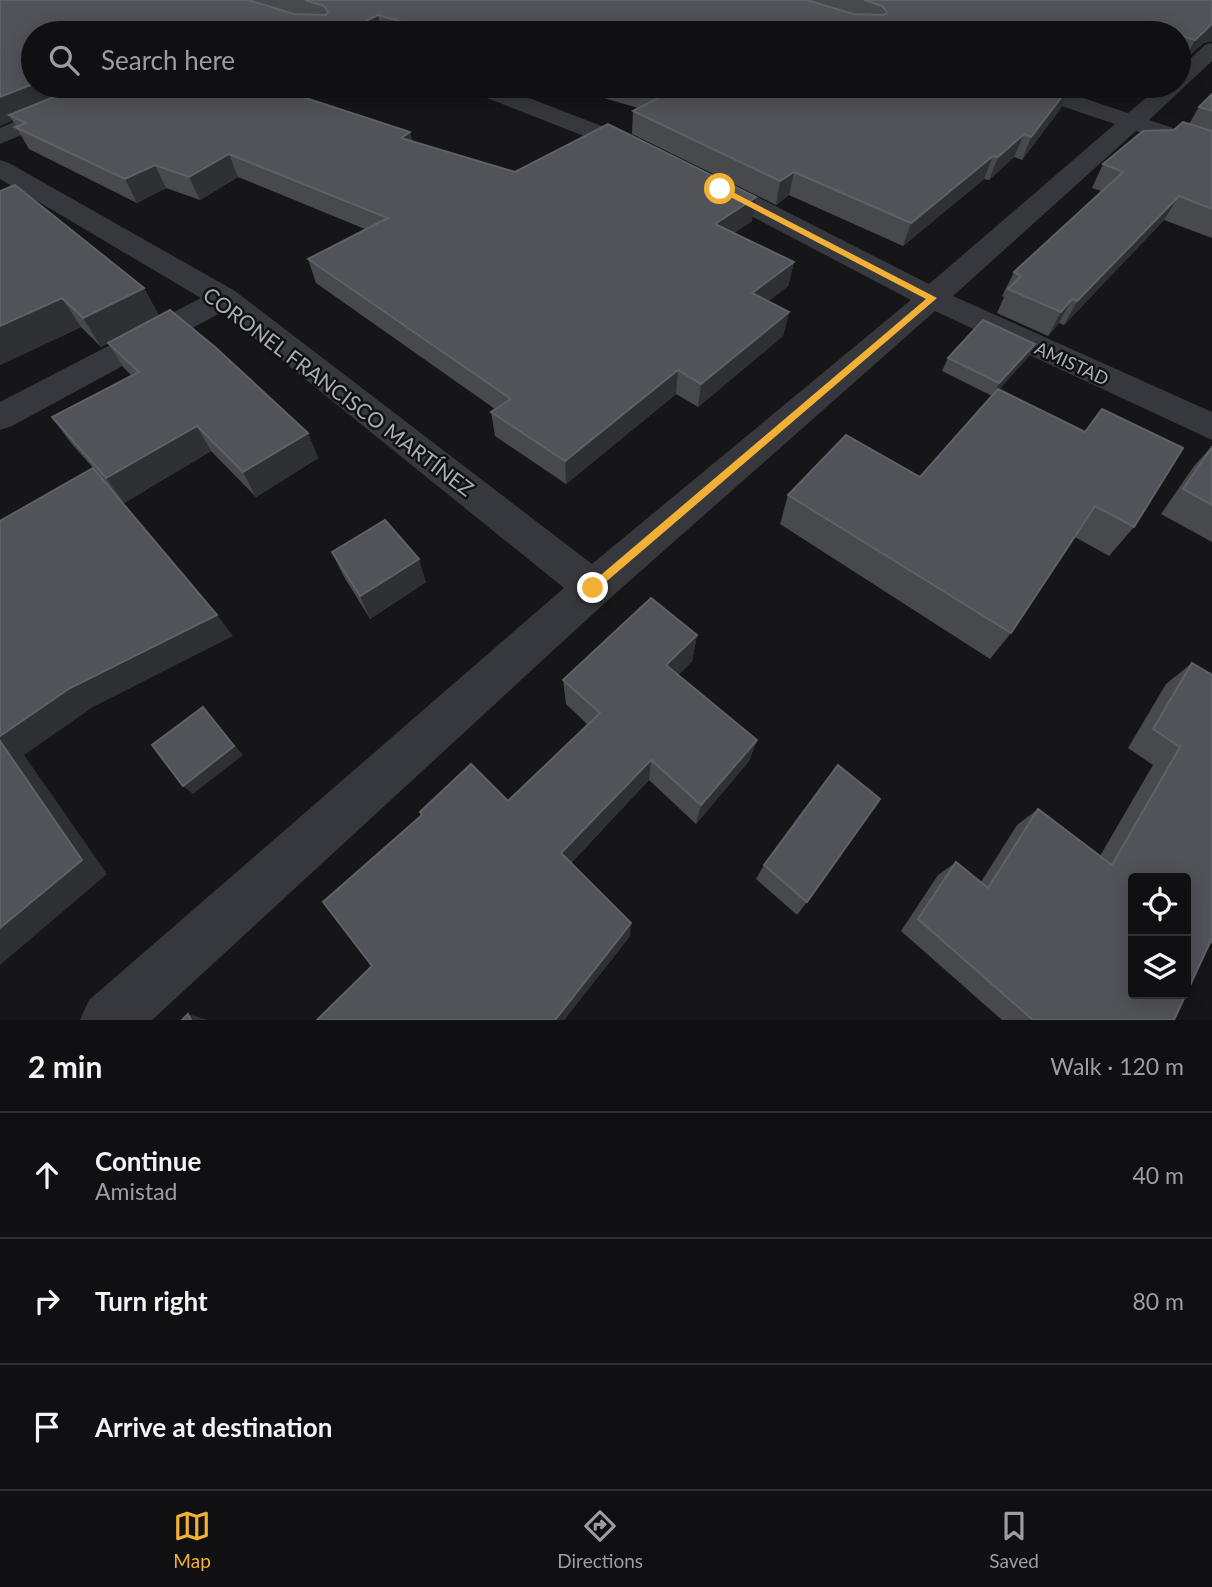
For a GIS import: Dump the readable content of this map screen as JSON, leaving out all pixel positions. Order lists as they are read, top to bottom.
{
  "streets": {
    "street": ["AMISTAD", "CORONEL FRANCISCO MARTÍNEZ"]
  },
  "page": {
    "search": "Search here",
    "heading": ["2 min", "Walk · 120 m"],
    "list": [
      ["Continue", "Amistad", "40 m"],
      ["Turn right", "80 m"],
      "Arrive at destination"
    ],
    "nav": ["Map", "Directions", "Saved"]
  }
}
